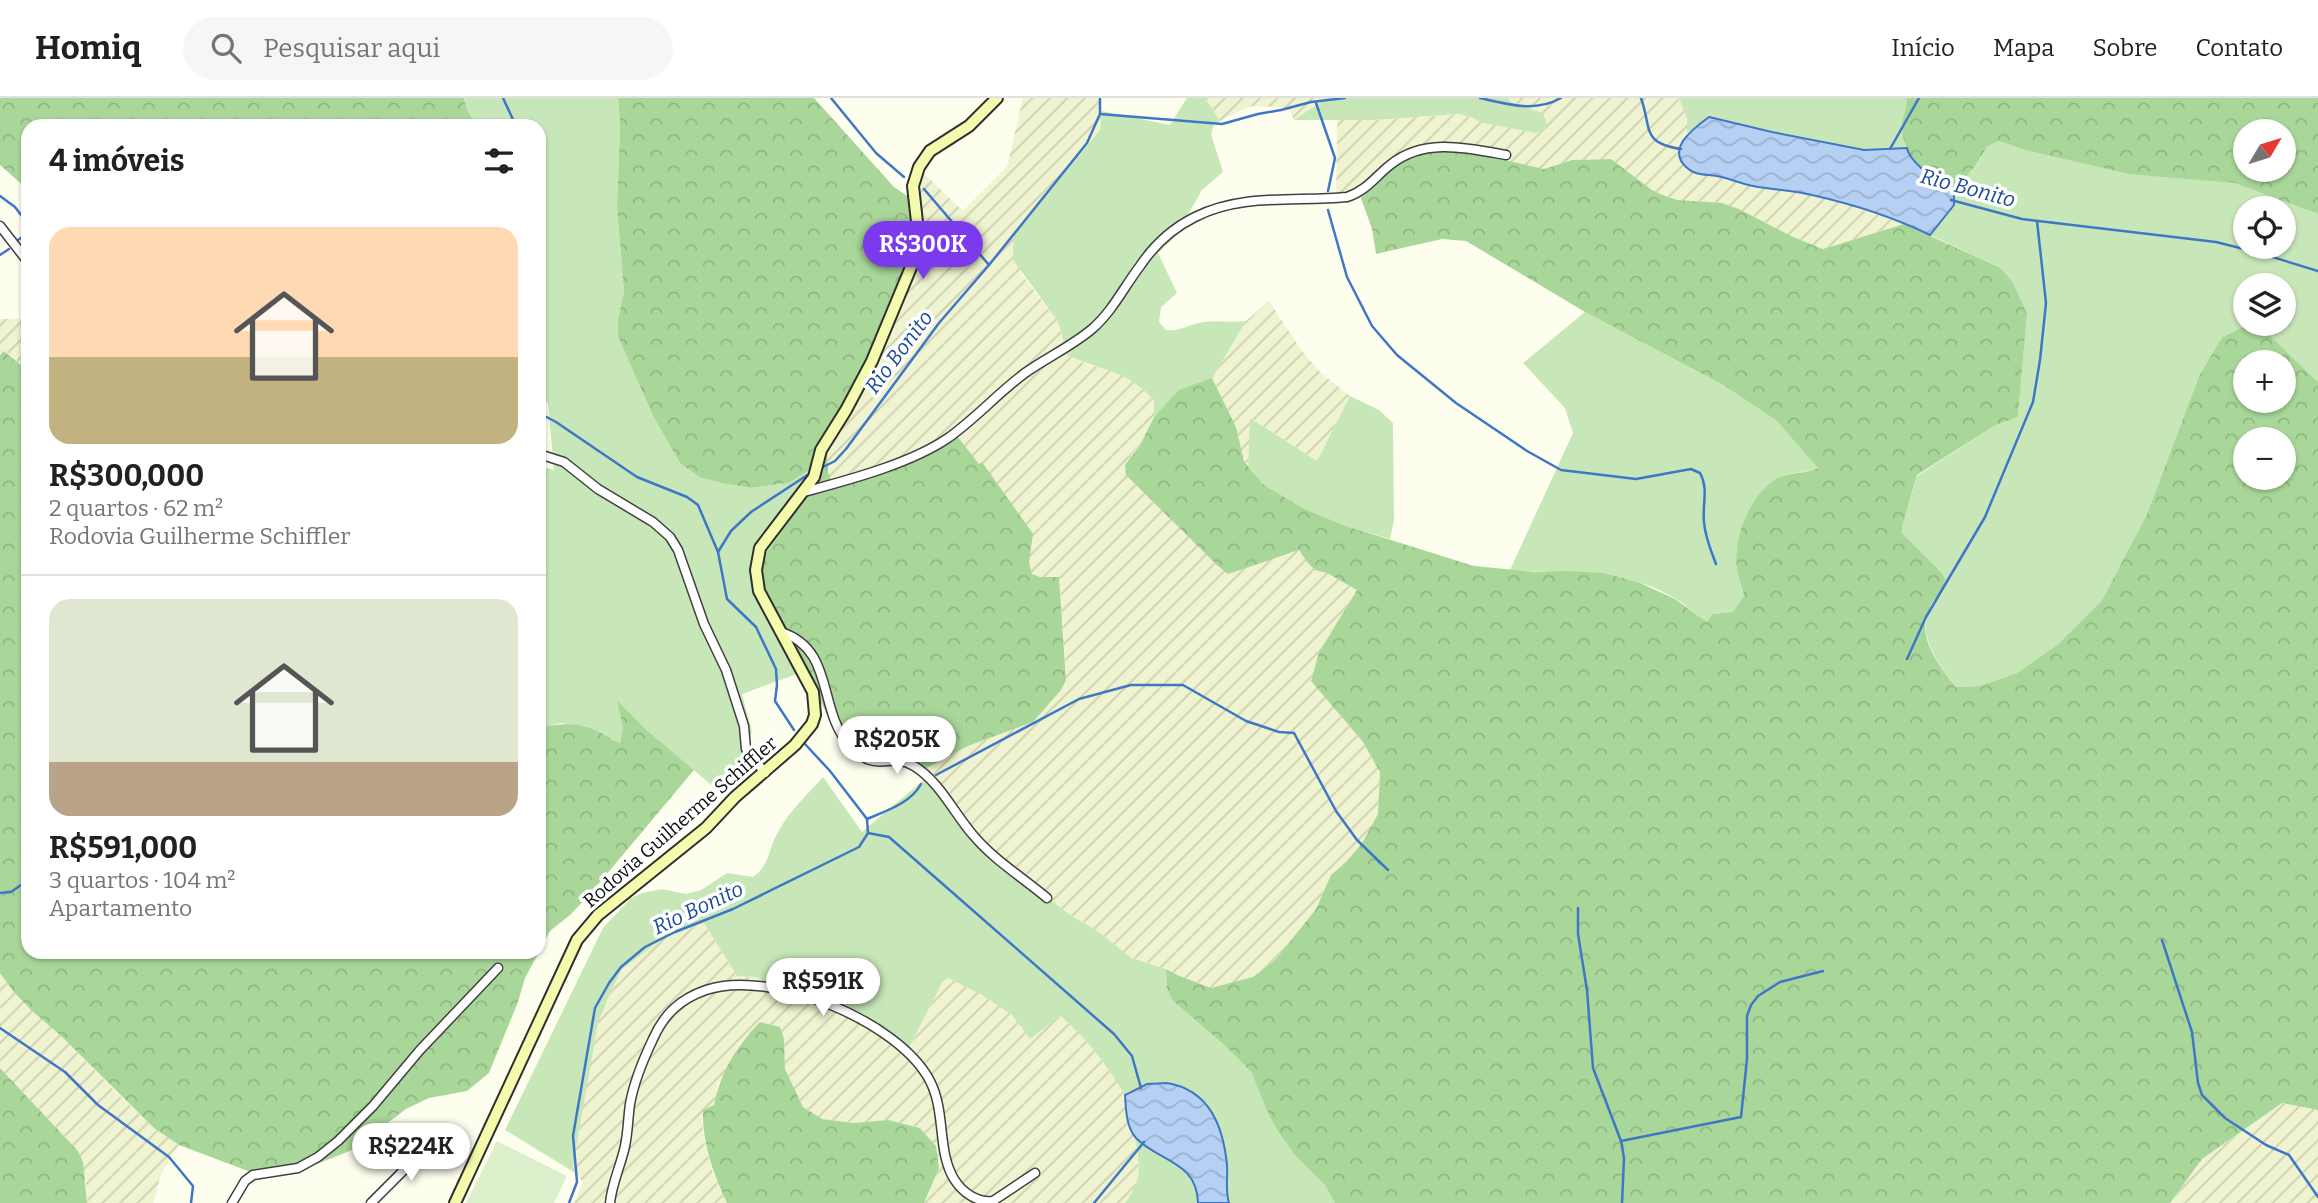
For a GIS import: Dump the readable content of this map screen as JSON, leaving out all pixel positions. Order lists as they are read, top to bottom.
{
  "streets": {
    "street": ["Rodovia Guilherme Schiffler"]
  },
  "water": ["Rio Bonito"],
  "north": "top right",
  "page": {
    "header": "Homiq",
    "search": "Pesquisar aqui",
    "nav": [
      "Início",
      "Mapa",
      "Sobre",
      "Contato"
    ],
    "map_buttons": ["+", "−"],
    "heading": "4 imóveis",
    "list": [
      {
        "name": "R$300,000",
        "note": "2 quartos · 62 m² · Rodovia Guilherme Schiffler"
      },
      {
        "name": "R$591,000",
        "note": "3 quartos · 104 m² · Apartamento"
      }
    ],
    "price": [
      "R$300K",
      "R$205K",
      "R$591K",
      "R$224K"
    ]
  }
}
